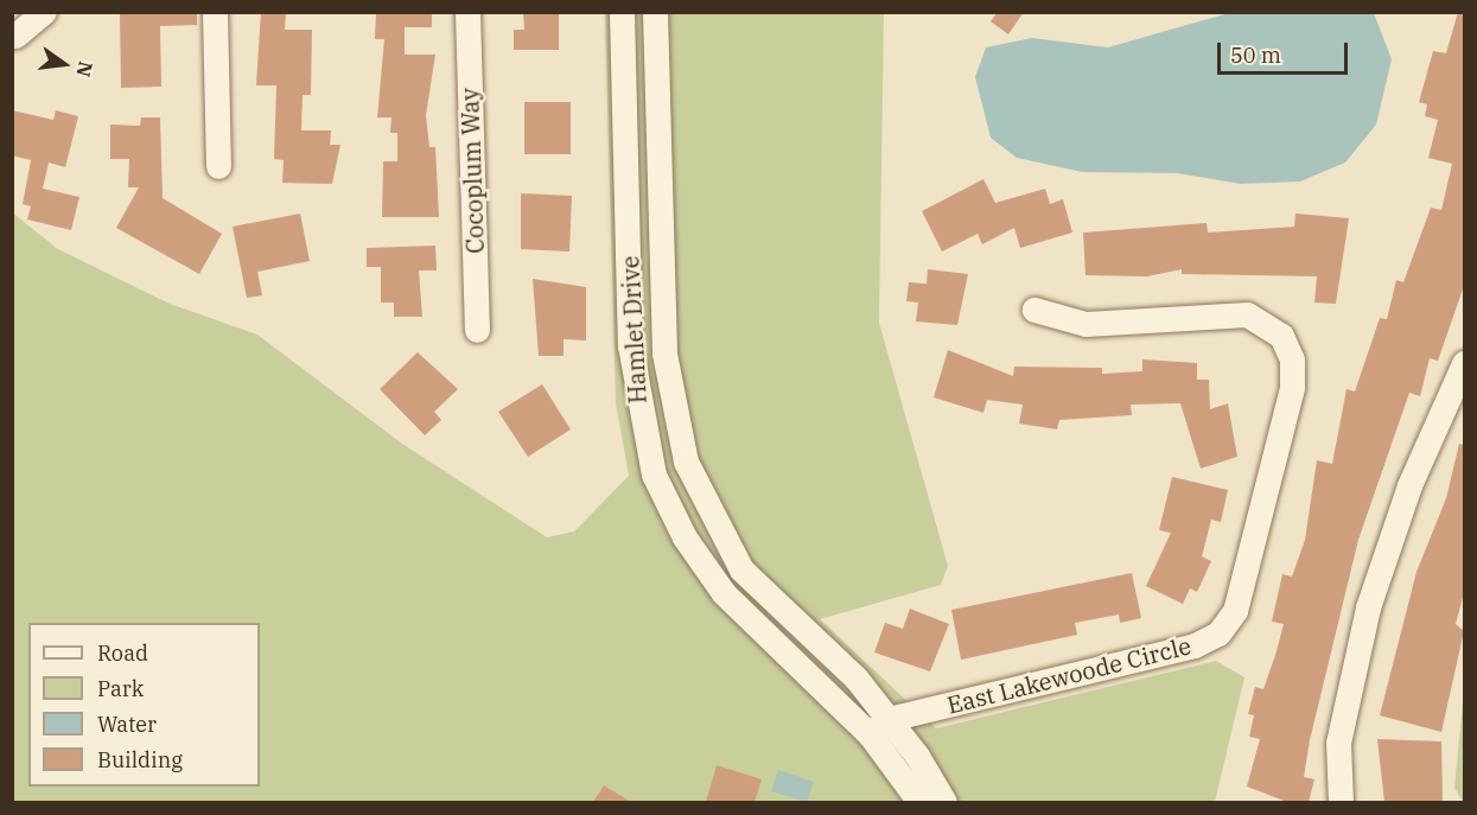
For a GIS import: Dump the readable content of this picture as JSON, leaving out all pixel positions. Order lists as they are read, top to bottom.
{
  "streets": {
    "street": ["Cocoplum Way", "Hamlet Drive", "East Lakewoode Circle"]
  },
  "crossings": [
    ["Hamlet Drive", "East Lakewoode Circle"]
  ],
  "legend": [
    "Road",
    "Park",
    "Water",
    "Building"
  ],
  "scale_bar": "50 m",
  "north": "right"
}
